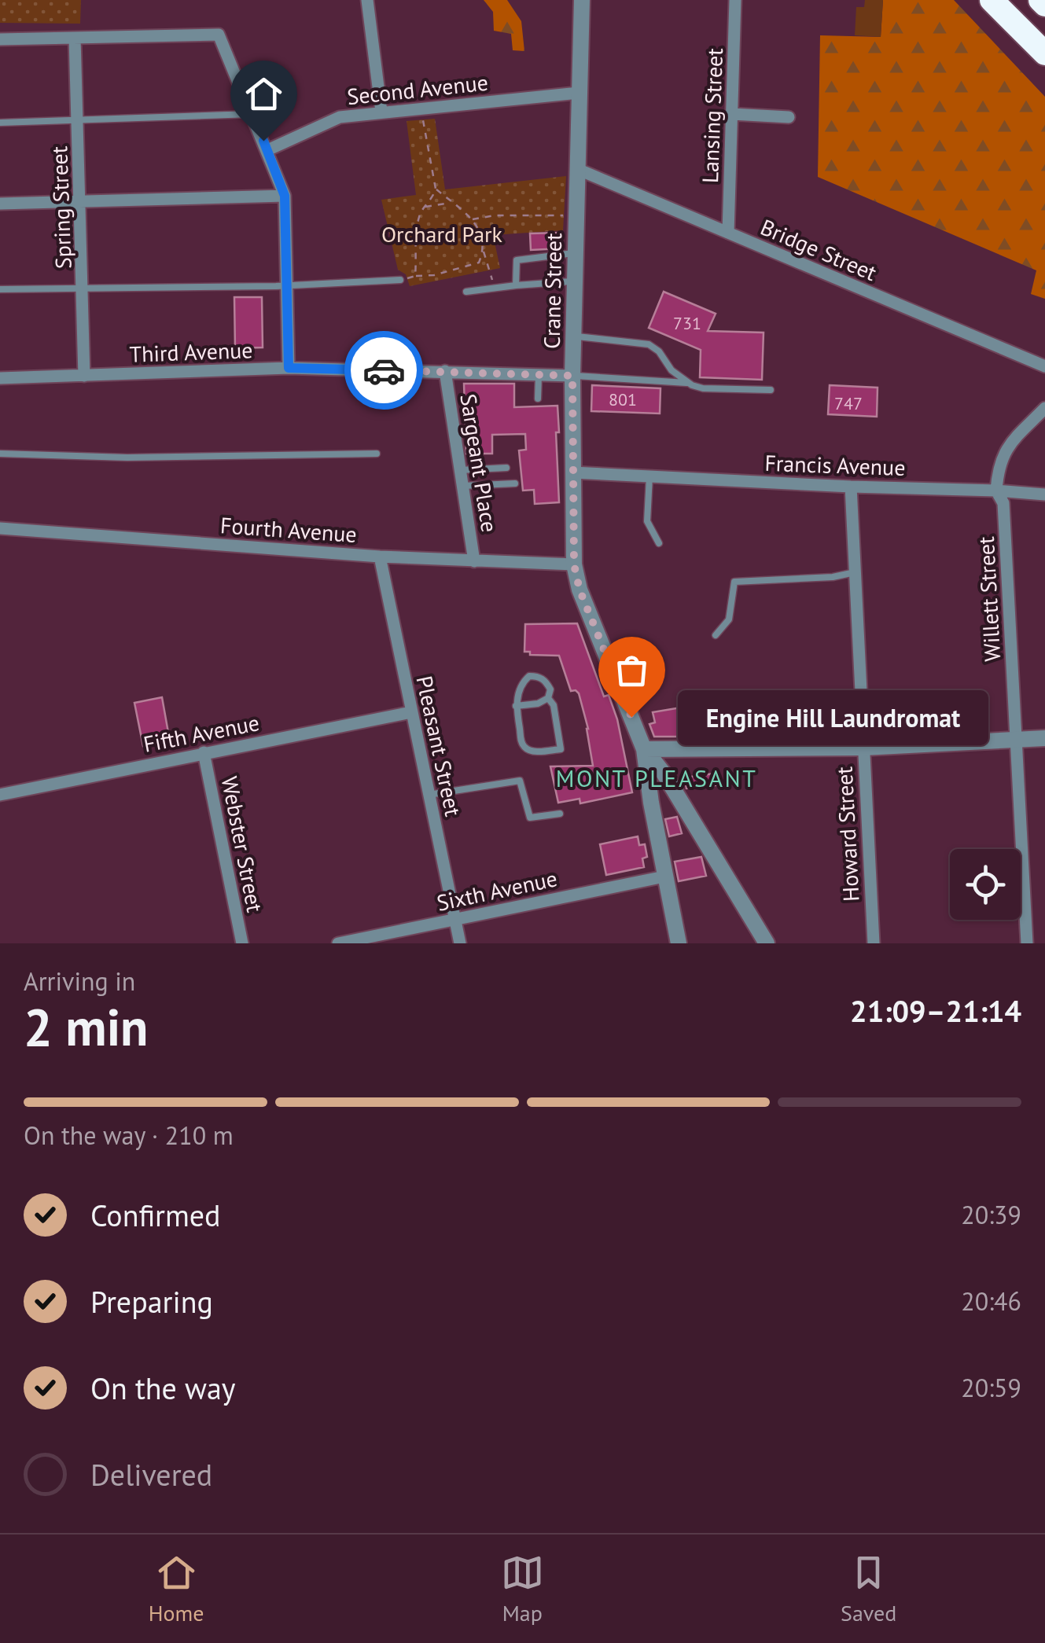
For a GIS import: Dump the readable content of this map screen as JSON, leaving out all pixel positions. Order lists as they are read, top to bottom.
{
  "streets": {
    "street": [
      "Second Avenue",
      "Lansing Street",
      "Spring Street",
      "Bridge Street",
      "Crane Street",
      "Third Avenue",
      "Sargeant Place",
      "Francis Avenue",
      "Fourth Avenue",
      "Willett Street",
      "Fifth Avenue",
      "Pleasant Street",
      "Howard Street",
      "Webster Street",
      "Sixth Avenue"
    ]
  },
  "crossings": [
    ["Second Avenue", "Crane Street"],
    ["Lansing Street", "Bridge Street"],
    ["Spring Street", "Third Avenue"],
    ["Bridge Street", "Crane Street"],
    ["Crane Street", "Third Avenue"],
    ["Crane Street", "Francis Avenue"],
    ["Crane Street", "Fourth Avenue"],
    ["Crane Street", "Sixth Avenue"],
    ["Third Avenue", "Sargeant Place"],
    ["Sargeant Place", "Fourth Avenue"],
    ["Francis Avenue", "Willett Street"],
    ["Francis Avenue", "Howard Street"],
    ["Fourth Avenue", "Pleasant Street"],
    ["Fifth Avenue", "Pleasant Street"],
    ["Fifth Avenue", "Webster Street"],
    ["Pleasant Street", "Sixth Avenue"]
  ],
  "districts": ["MONT PLEASANT"],
  "parks": ["Orchard Park"],
  "places": ["Engine Hill Laundromat"],
  "house_numbers": ["731", "801", "747"],
  "page": {
    "bubble": "Engine Hill Laundromat",
    "heading": ["2 min", "Arriving in", "21:09–21:14"],
    "bar": "On the way · 210 m",
    "list": [
      ["Confirmed", "20:39"],
      ["Preparing", "20:46"],
      ["On the way", "20:59"],
      "Delivered"
    ],
    "tabs": ["Home", "Map", "Saved"]
  }
}
